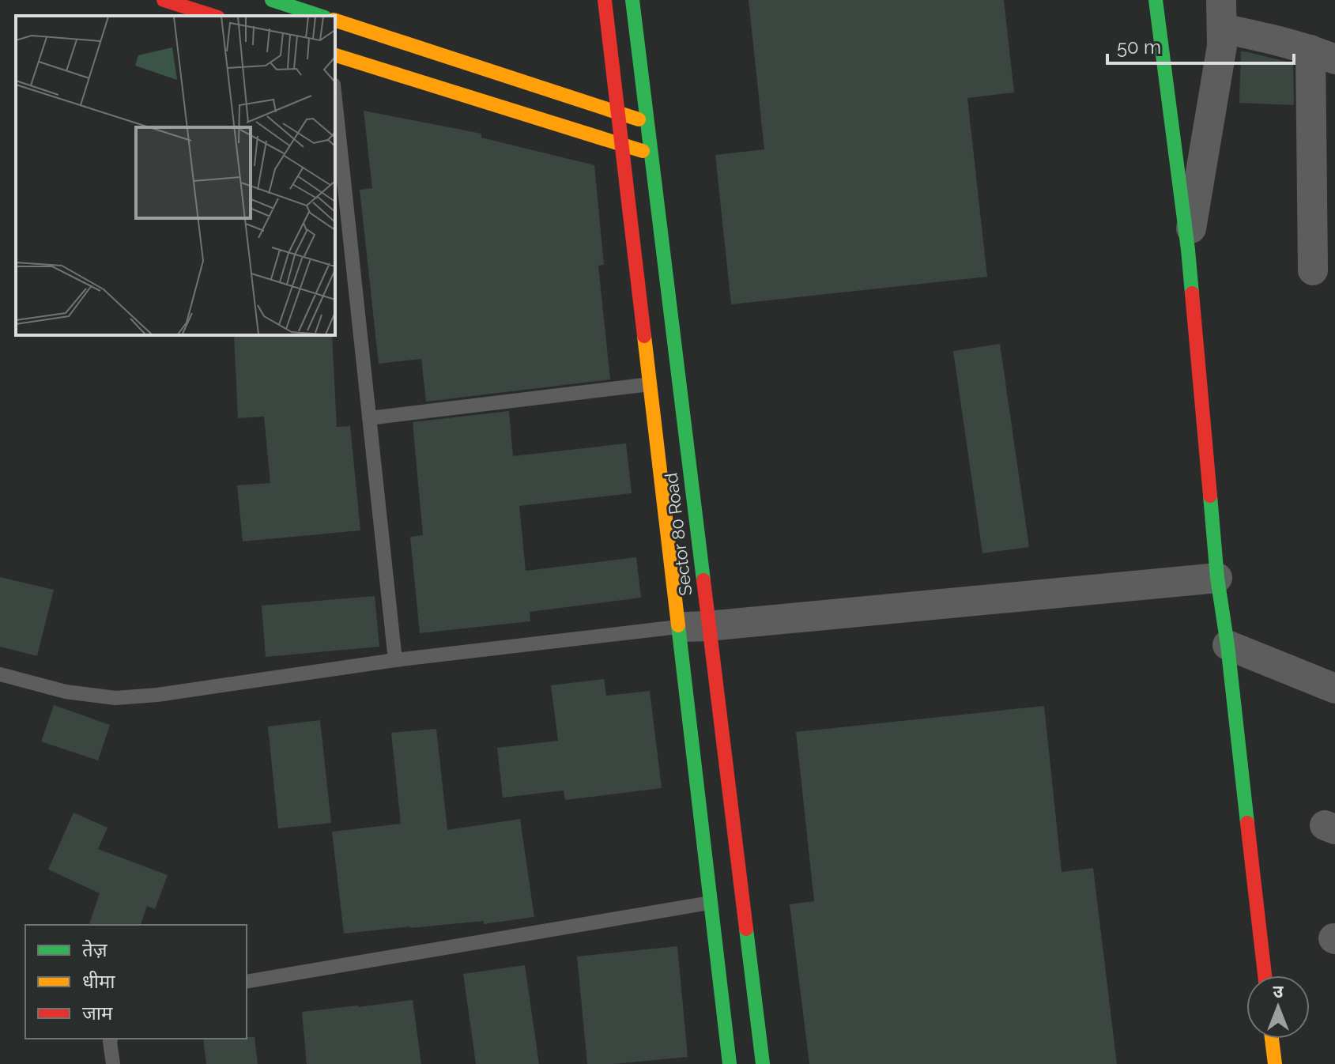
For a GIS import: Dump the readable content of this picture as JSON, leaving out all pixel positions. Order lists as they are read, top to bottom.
{
  "streets": {
    "street": ["Sector 80 Road"]
  },
  "legend": ["तेज़", "धीमा", "जाम"],
  "scale_bar": "50 m",
  "north": "top"
}
